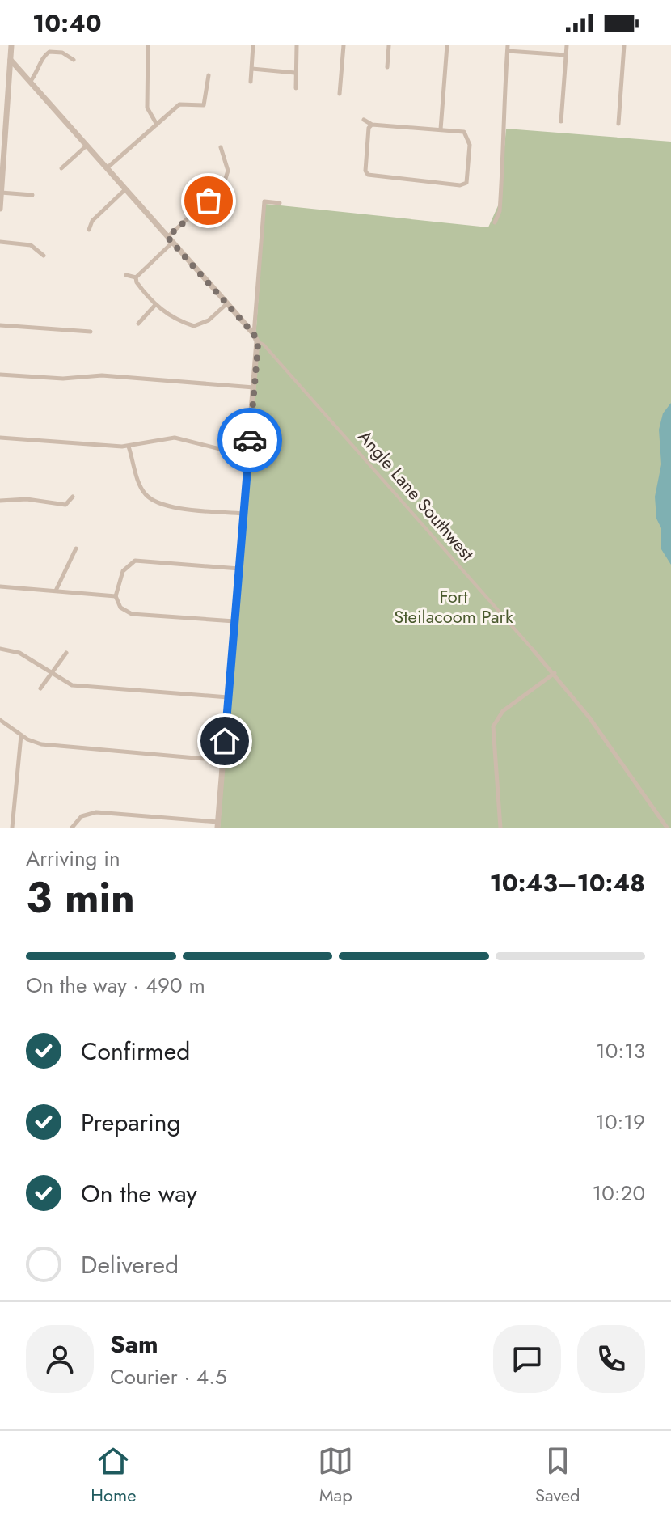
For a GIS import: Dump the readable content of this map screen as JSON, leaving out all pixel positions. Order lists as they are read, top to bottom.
{
  "streets": {
    "street": ["Angle Lane Southwest"]
  },
  "parks": ["Fort Steilacoom Park"],
  "page": {
    "status": "10:40",
    "heading": ["3 min", "Arriving in", "10:43–10:48"],
    "panel": ["Sam", "Courier · 4.5"],
    "bar": "On the way · 490 m",
    "list": [
      ["Confirmed", "10:13"],
      ["Preparing", "10:19"],
      ["On the way", "10:20"],
      "Delivered"
    ],
    "tabs": ["Home", "Map", "Saved"]
  }
}
